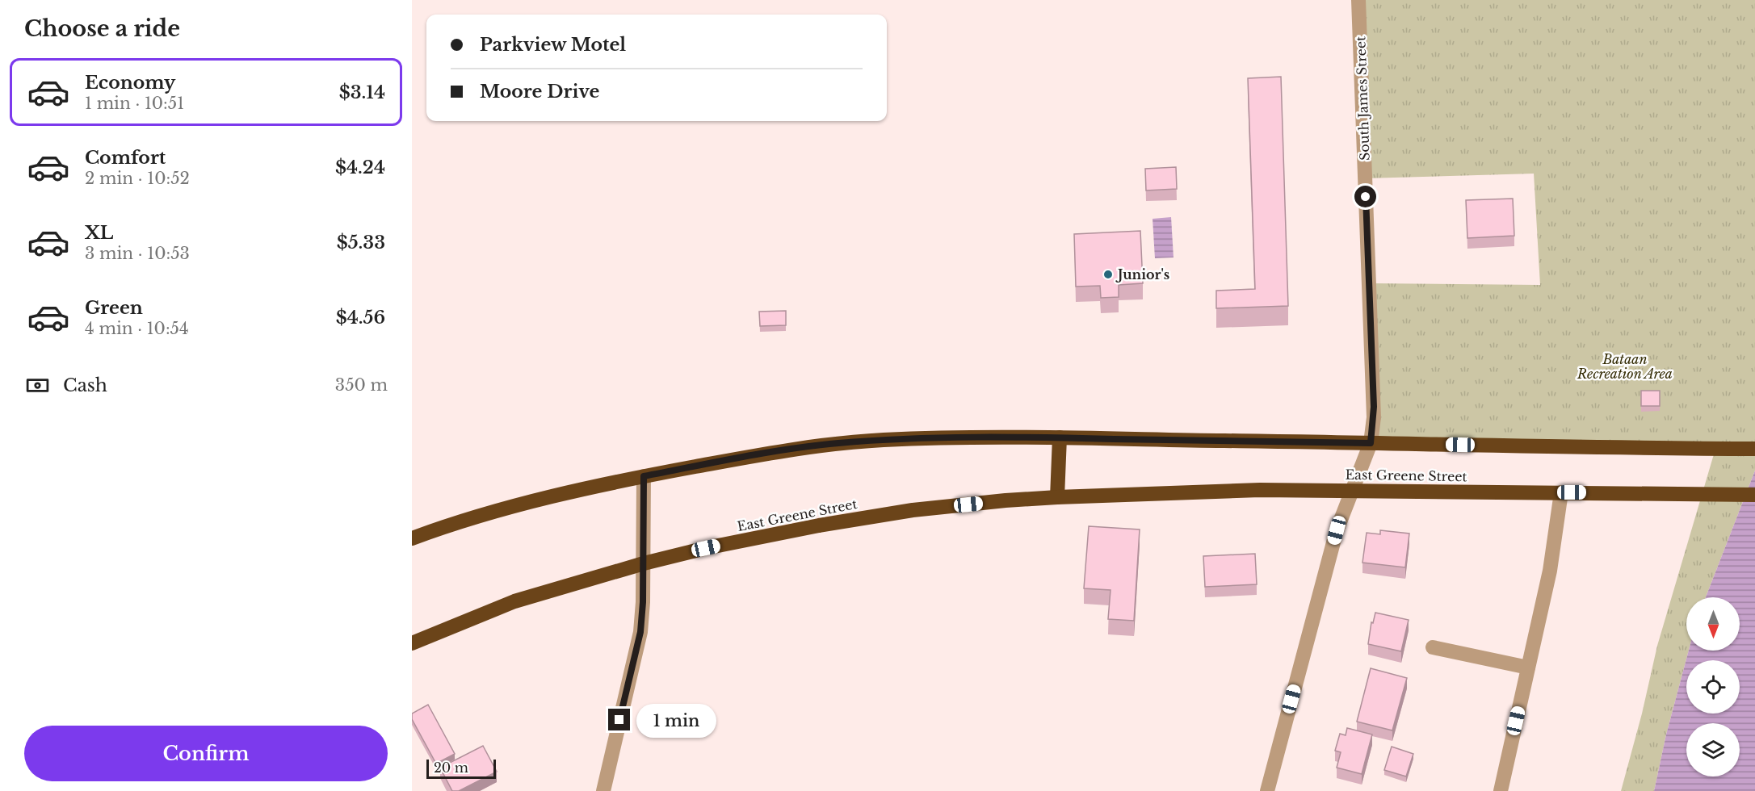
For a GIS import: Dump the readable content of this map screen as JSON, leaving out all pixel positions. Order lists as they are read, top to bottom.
{
  "streets": {
    "highway": ["East Greene Street"],
    "street": ["South James Street"]
  },
  "crossings": [
    ["South James Street", "East Greene Street"]
  ],
  "parks": ["Bataan Recreation Area"],
  "places": ["Junior's"],
  "scale_bar": "20 m",
  "north": "bottom",
  "page": {
    "heading": "Choose a ride",
    "banner": ["Parkview Motel", "Moore Drive"],
    "list": [
      {
        "name": "Economy",
        "note": "1 min · 10:51",
        "value": "$3.14"
      },
      {
        "name": "Comfort",
        "note": "2 min · 10:52",
        "value": "$4.24"
      },
      {
        "name": "XL",
        "note": "3 min · 10:53",
        "value": "$5.33"
      },
      {
        "name": "Green",
        "note": "4 min · 10:54",
        "value": "$4.56"
      }
    ],
    "pay": ["Cash", "350 m"],
    "bubble": "1 min",
    "buttons": "Confirm",
    "scale": "20 m"
  }
}
